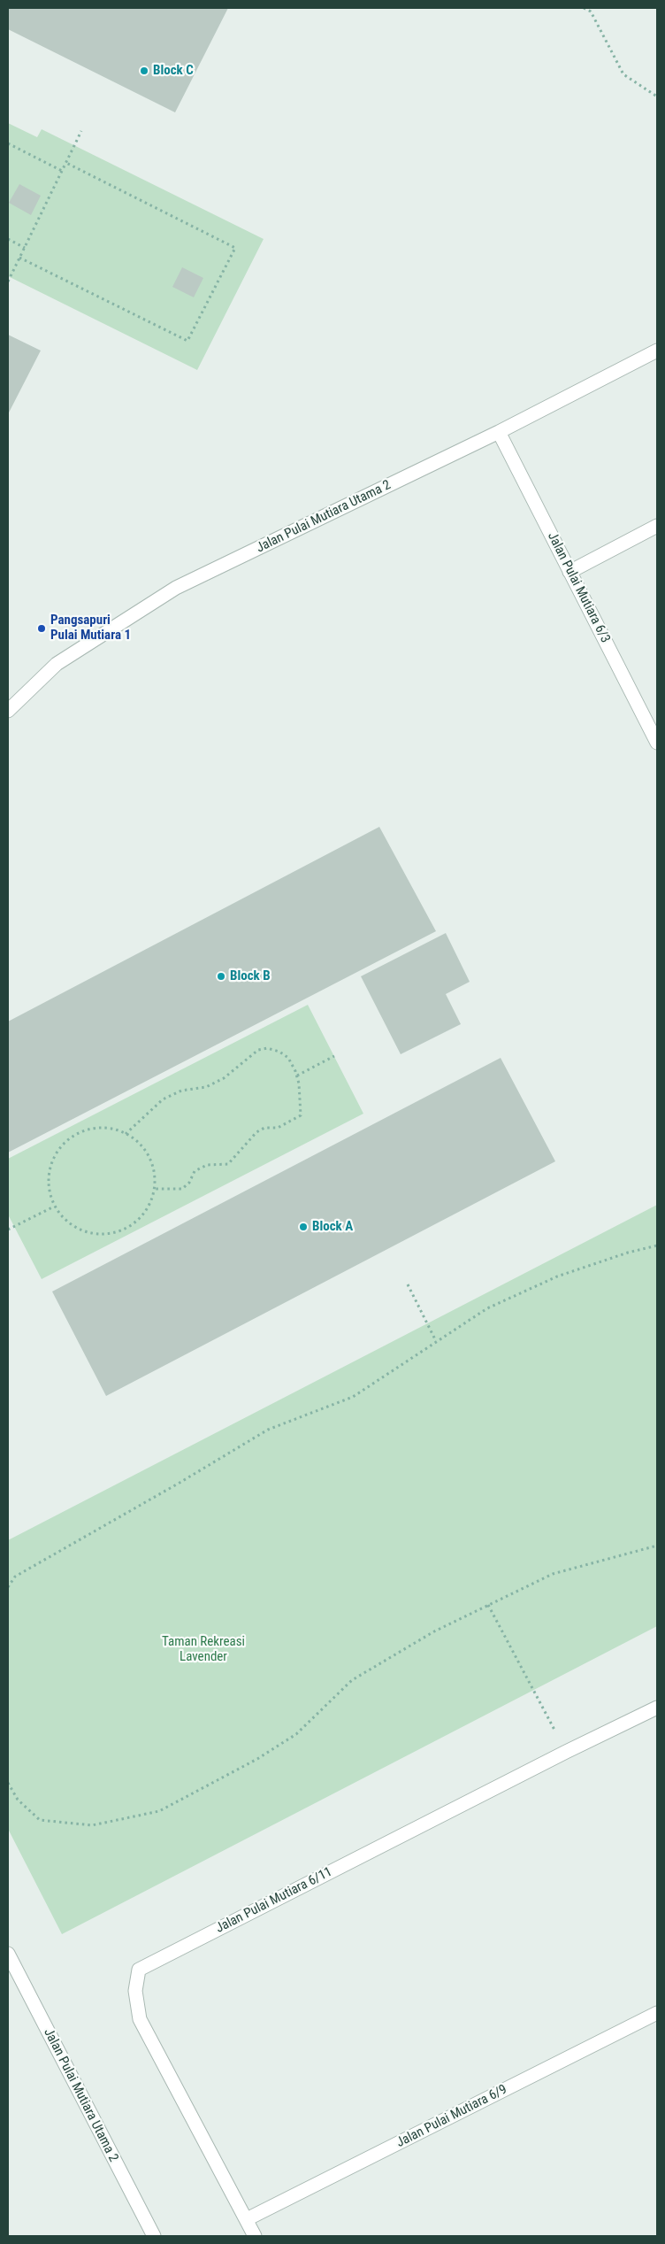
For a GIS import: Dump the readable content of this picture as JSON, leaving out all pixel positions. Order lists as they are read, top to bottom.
{
  "streets": {
    "street": [
      "Jalan Pulai Mutiara Utama 2",
      "Jalan Pulai Mutiara 6/3",
      "Jalan Pulai Mutiara 6/11",
      "Jalan Pulai Mutiara 6/9"
    ]
  },
  "crossings": [
    ["Jalan Pulai Mutiara Utama 2", "Jalan Pulai Mutiara 6/3"],
    ["Jalan Pulai Mutiara 6/11", "Jalan Pulai Mutiara 6/9"]
  ],
  "parks": ["Taman Rekreasi Lavender"],
  "places": [
    "Block C",
    "Pangsapuri Pulai Mutiara 1",
    "Block B",
    "Block A"
  ]
}
